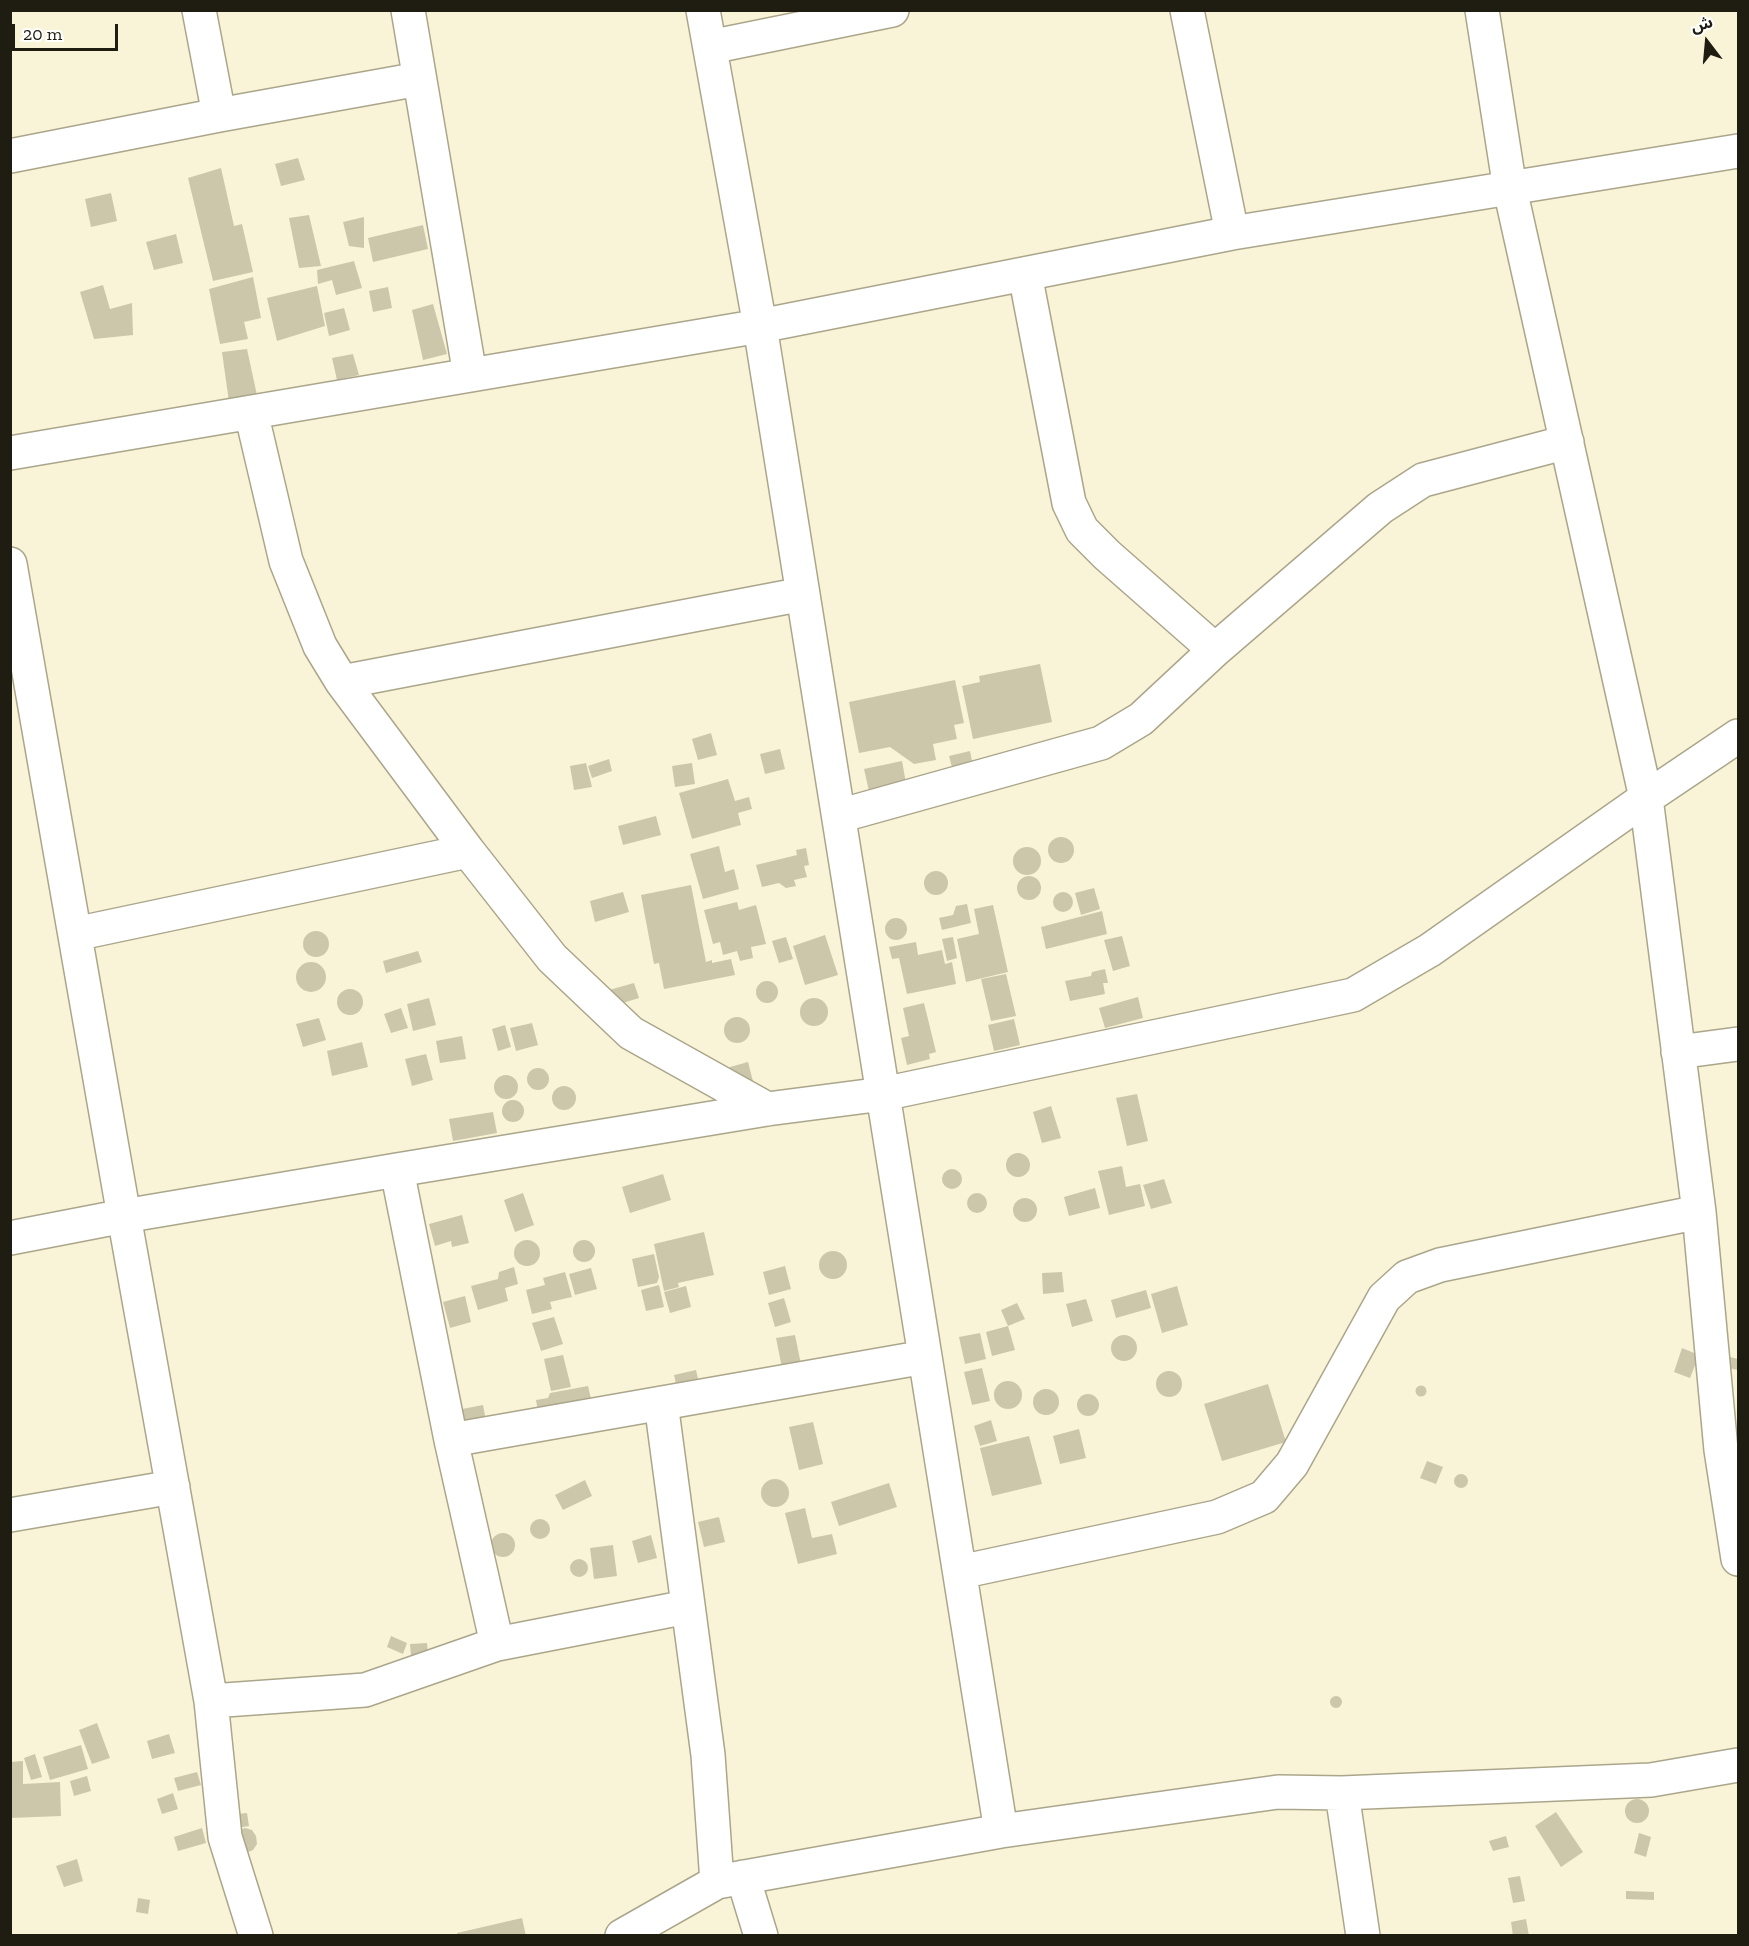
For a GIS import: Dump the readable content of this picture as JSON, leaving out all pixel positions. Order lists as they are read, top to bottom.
{
  "scale_bar": "20 m",
  "north": "top"
}
